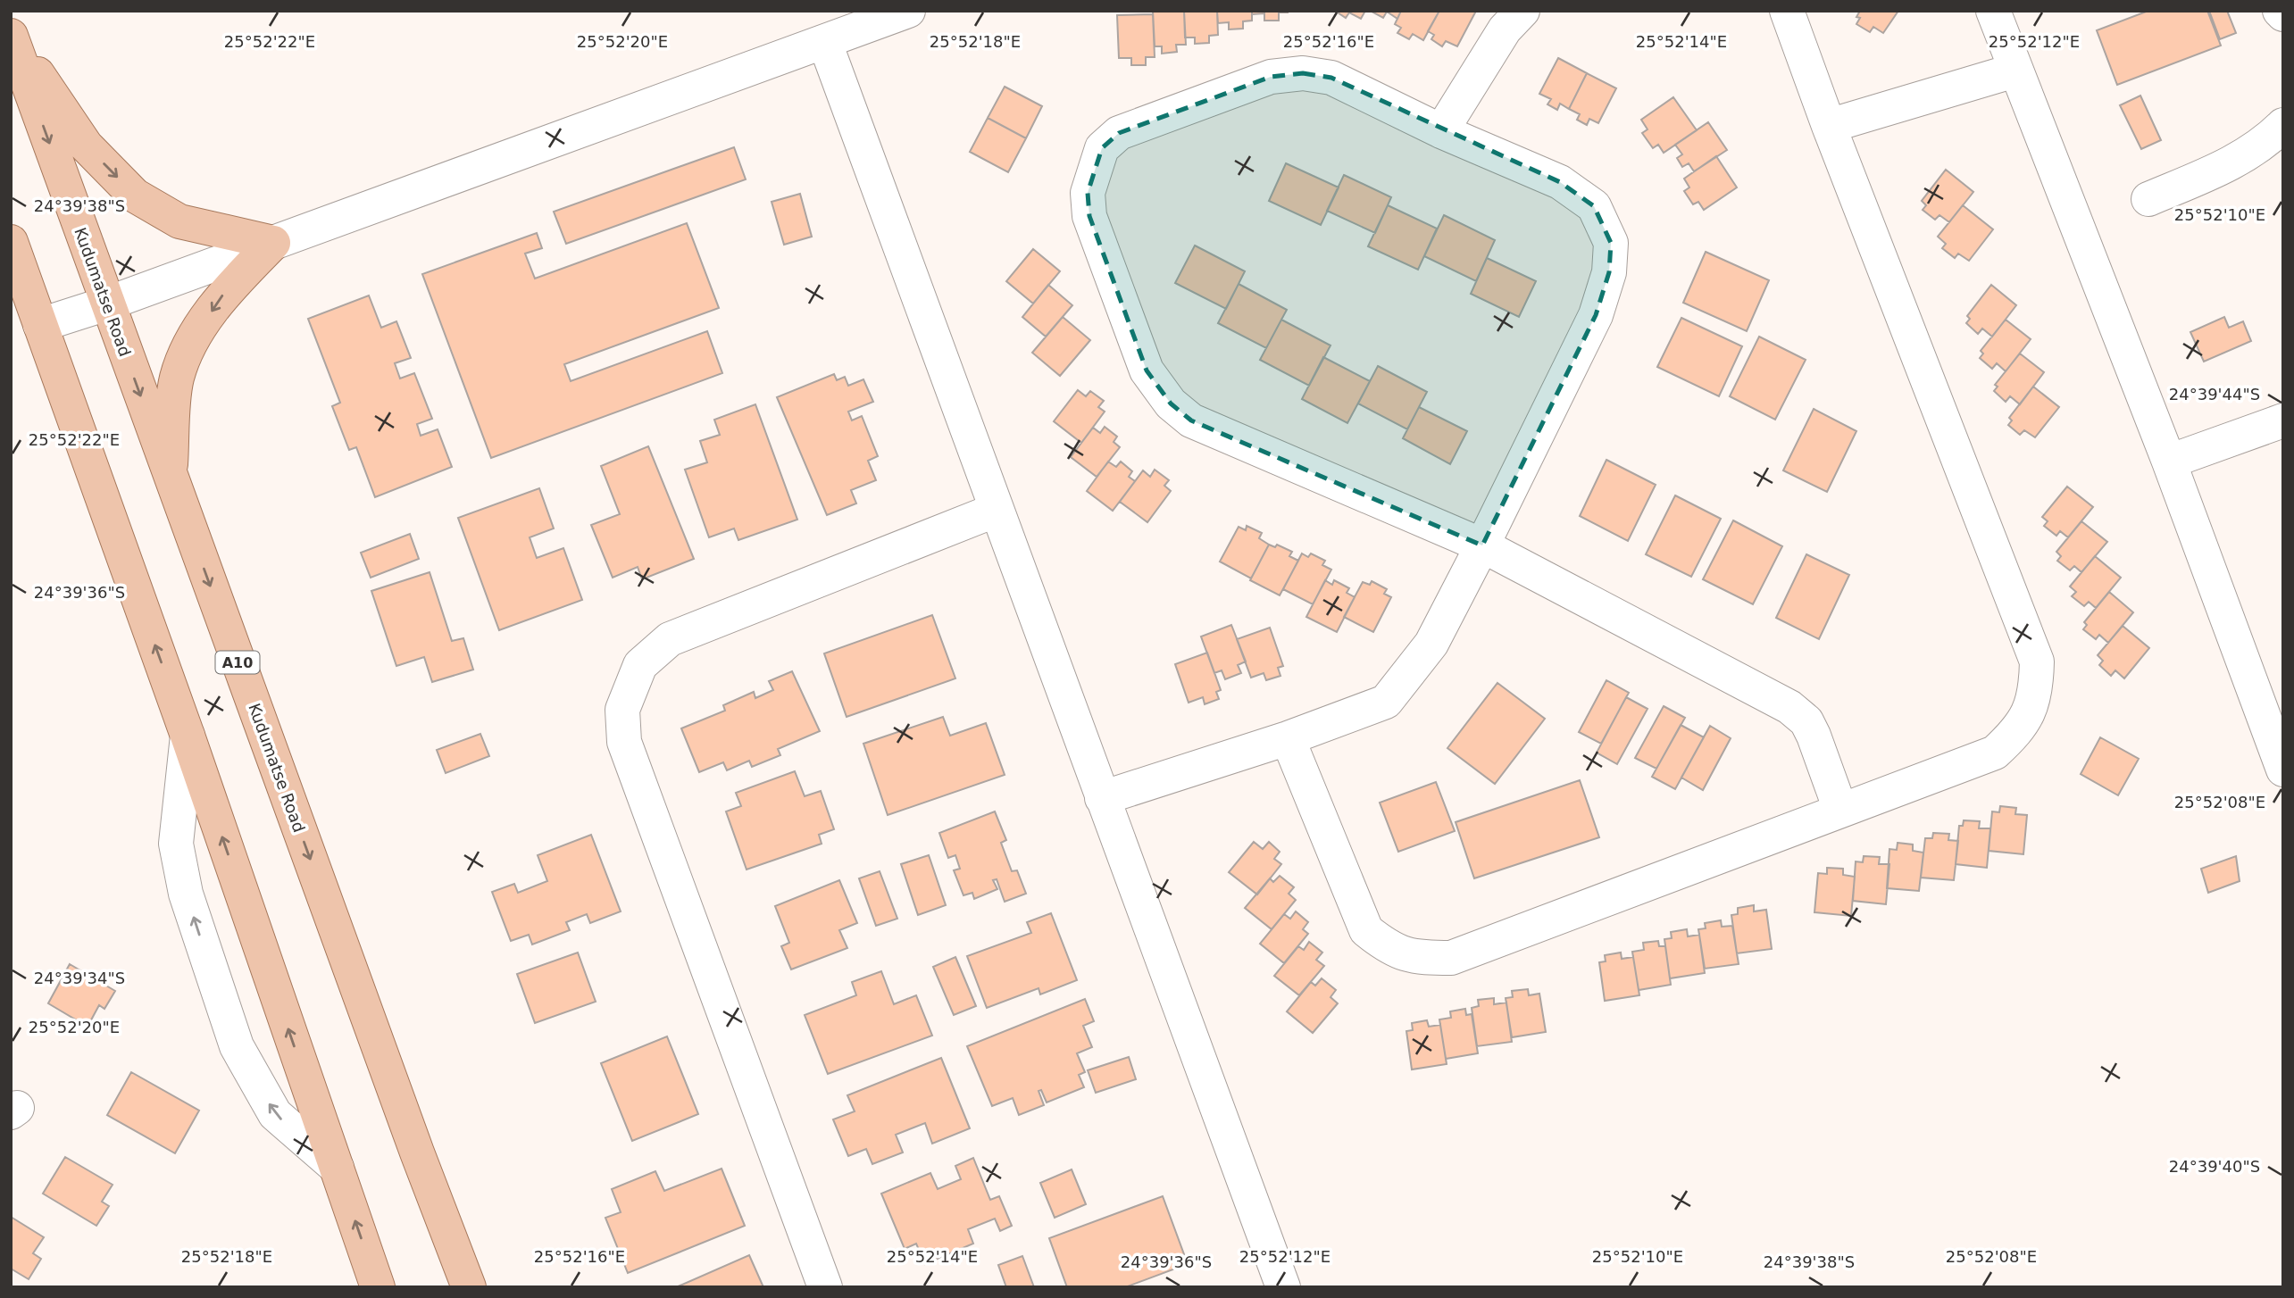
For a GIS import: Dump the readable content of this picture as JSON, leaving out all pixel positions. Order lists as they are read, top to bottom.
{
  "streets": {
    "main road": ["Kudumatse Road", "A10"]
  },
  "coordinates": [
    "25°52'18\"E",
    "25°52'16\"E",
    "25°52'12\"E",
    "25°52'22\"E",
    "25°52'20\"E",
    "25°52'14\"E",
    "24°39'38\"S",
    "25°52'10\"E",
    "24°39'44\"S",
    "24°39'36\"S",
    "25°52'08\"E",
    "24°39'34\"S",
    "24°39'40\"S"
  ]
}
